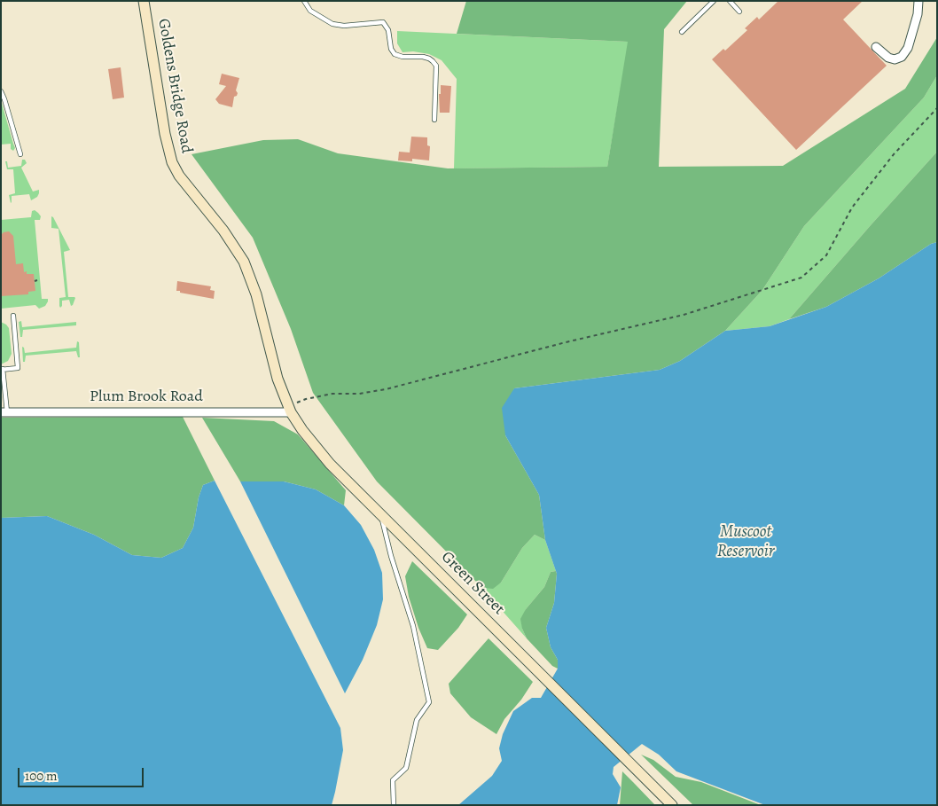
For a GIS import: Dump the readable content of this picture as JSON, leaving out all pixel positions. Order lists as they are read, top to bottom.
{
  "streets": {
    "main road": ["Goldens Bridge Road", "Green Street"],
    "street": ["Plum Brook Road"]
  },
  "crossings": [
    ["Goldens Bridge Road", "Plum Brook Road"],
    ["Goldens Bridge Road", "Green Street"],
    ["Plum Brook Road", "Green Street"]
  ],
  "water": ["Muscoot Reservoir"],
  "scale_bar": "100 m"
}
